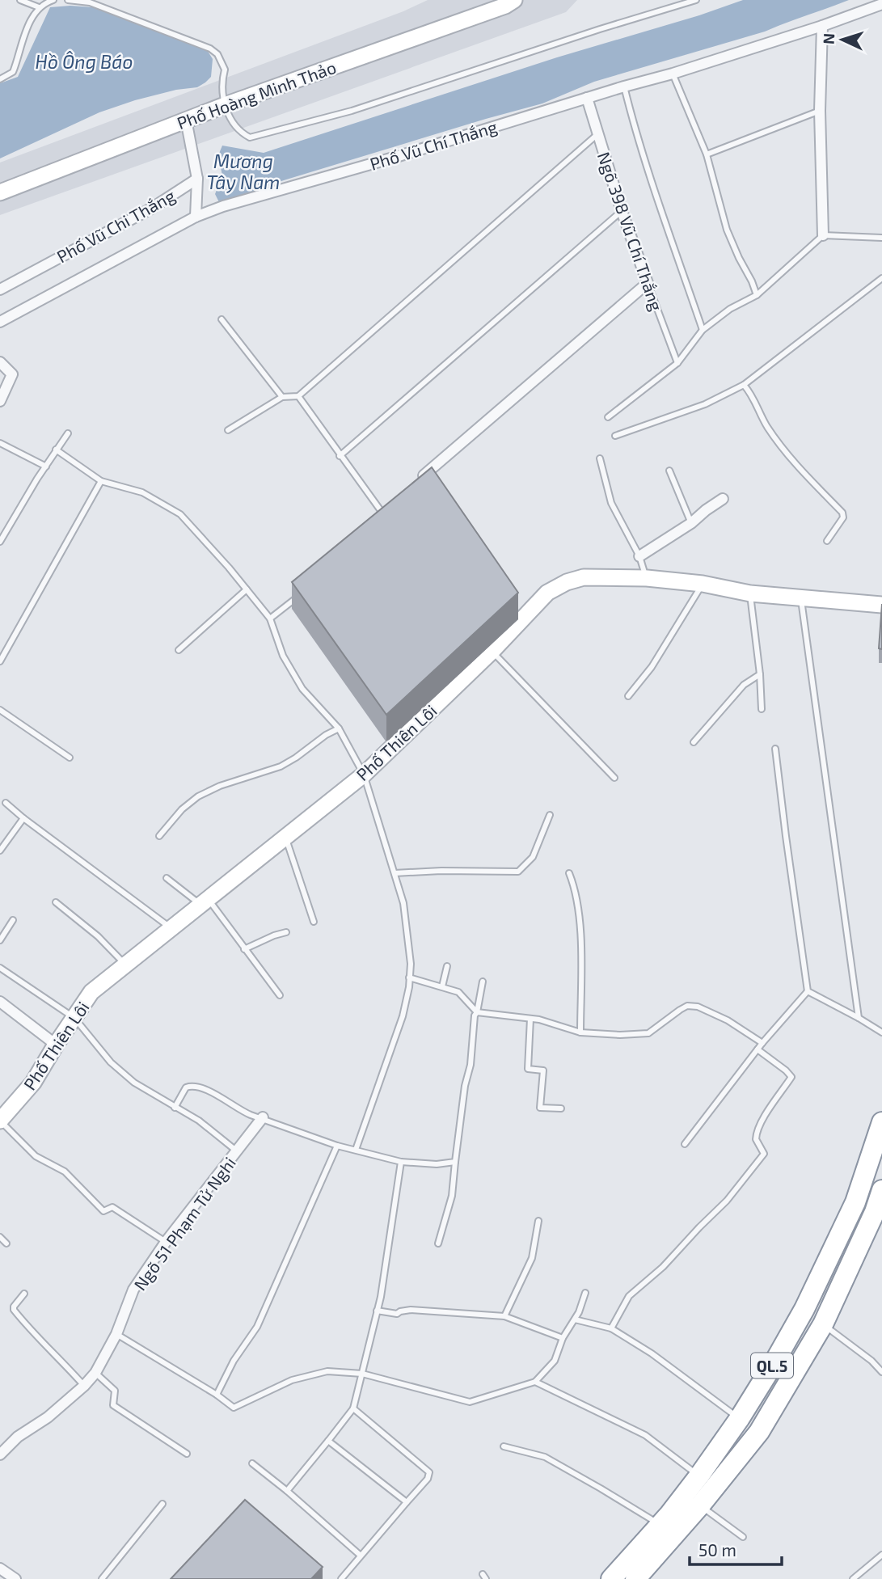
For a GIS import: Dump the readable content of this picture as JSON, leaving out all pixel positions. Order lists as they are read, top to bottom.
{
  "streets": {
    "highway": ["QL.5"],
    "main road": ["Phố Hoàng Minh Thảo", "Phố Thiên Lôi"],
    "street": [
      "Phố Vũ Chí Thắng",
      "Phố Vũ Chi Thắng",
      "Ngõ 398 Vũ Chí Thắng",
      "Ngõ 51 Phạm Tử Nghi"
    ]
  },
  "crossings": [
    ["Phố Vũ Chí Thắng", "Phố Vũ Chi Thắng"],
    ["Phố Vũ Chí Thắng", "Ngõ 398 Vũ Chí Thắng"]
  ],
  "water": ["Hồ Ông Báo", "Mương Tây Nam"],
  "scale_bar": "50 m",
  "north": "left"
}
